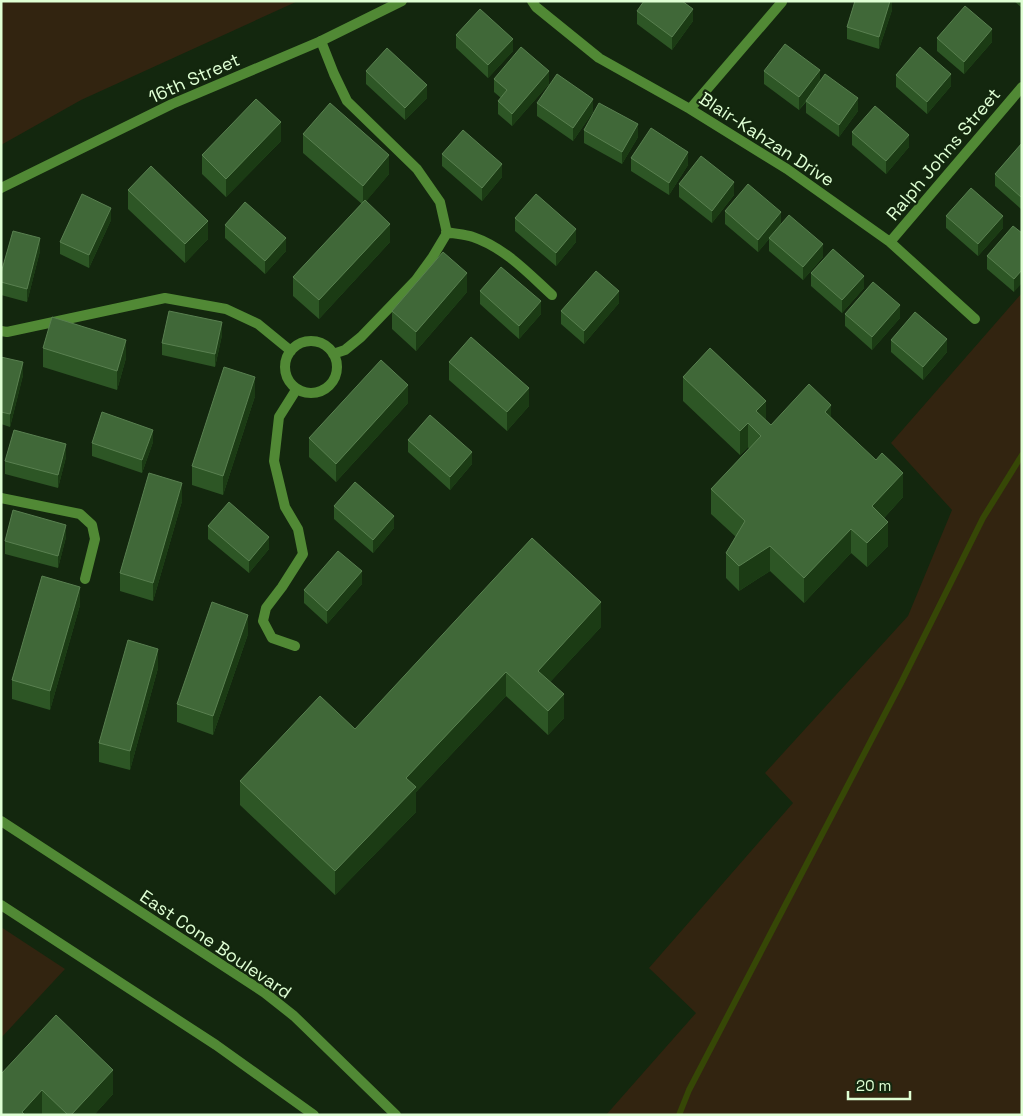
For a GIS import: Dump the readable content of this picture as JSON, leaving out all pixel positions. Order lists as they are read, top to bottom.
{
  "streets": {
    "street": [
      "16th Street",
      "Blair-Kahzan Drive",
      "Ralph Johns Street",
      "East Cone Boulevard"
    ]
  },
  "crossings": [
    ["Blair-Kahzan Drive", "Ralph Johns Street"]
  ],
  "scale_bar": "20 m"
}
